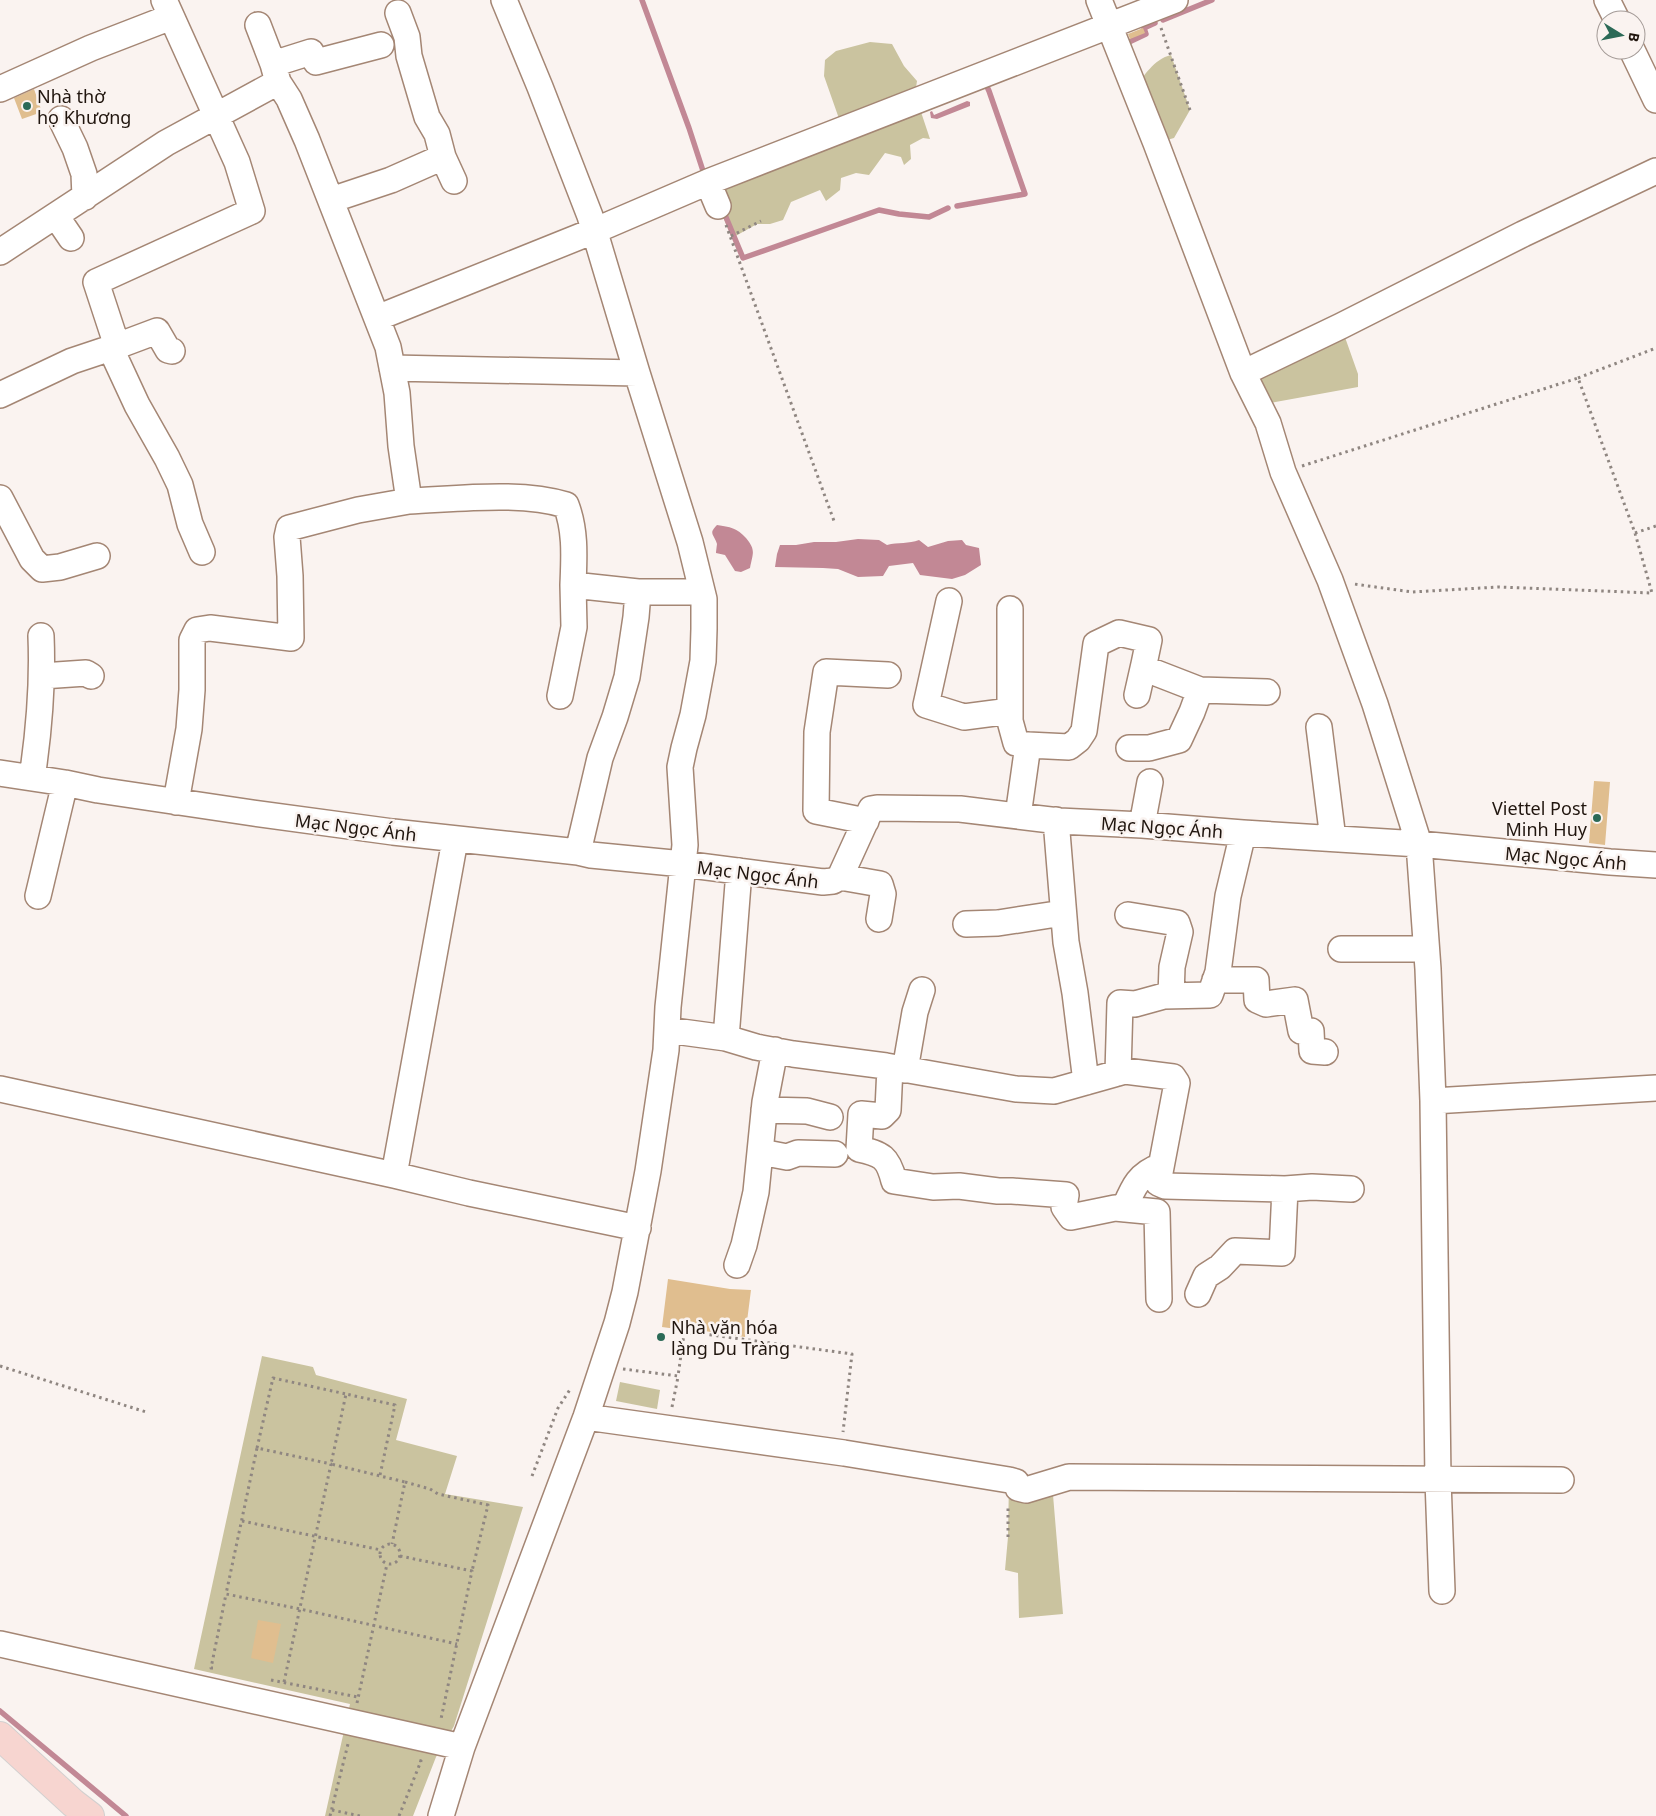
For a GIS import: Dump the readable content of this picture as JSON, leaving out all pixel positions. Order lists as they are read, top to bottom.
{
  "streets": {
    "street": ["Mạc Ngọc Ánh"]
  },
  "places": ["Nhà thờ họ Khương", "Viettel Post Minh Huy", "Nhà văn hóa làng Du Tràng"],
  "north": "right"
}
